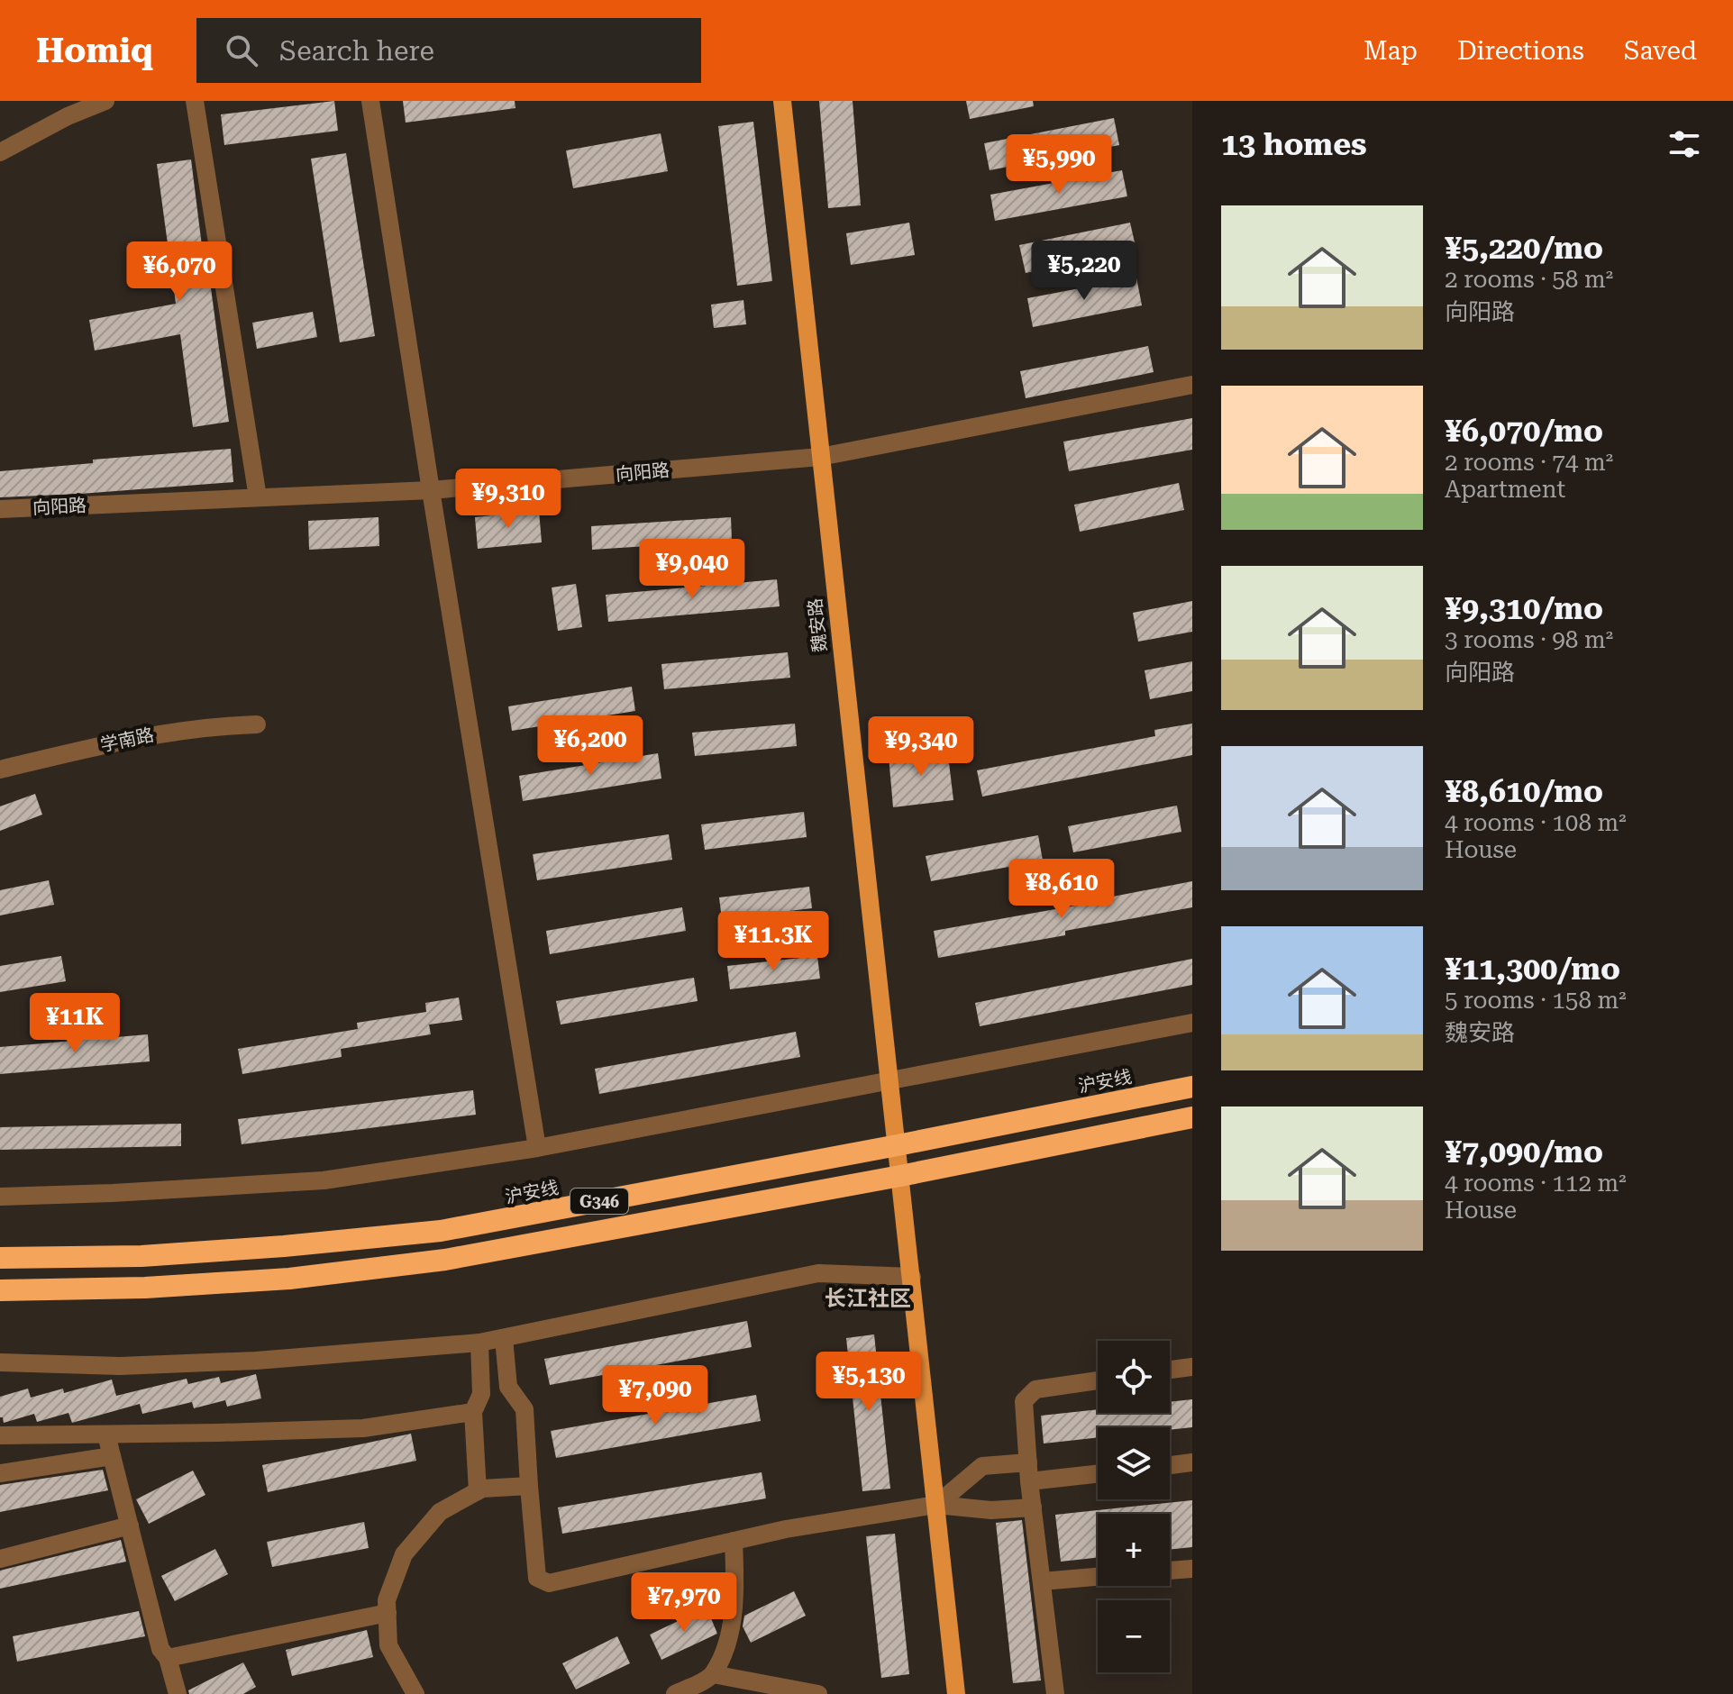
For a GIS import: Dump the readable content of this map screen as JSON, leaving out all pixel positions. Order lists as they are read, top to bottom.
{
  "streets": {
    "highway": ["沪安线", "G346"],
    "main road": ["魏安路"],
    "street": ["向阳路", "学南路"]
  },
  "crossings": [
    ["向阳路", "魏安路"],
    ["魏安路", "沪安线"],
    ["魏安路", "G346"]
  ],
  "districts": ["长江社区"],
  "page": {
    "header": "Homiq",
    "search": "Search here",
    "nav": ["Map", "Directions", "Saved"],
    "heading": "13 homes",
    "price": [
      "¥5,990",
      "¥5,220",
      "¥6,070",
      "¥9,310",
      "¥9,040",
      "¥6,200",
      "¥9,340",
      "¥8,610",
      "¥11.3K",
      "¥11K",
      "¥5,130",
      "¥7,090",
      "¥7,970"
    ],
    "list": [
      {
        "name": "¥5,220/mo",
        "note": "2 rooms · 58 m² · 向阳路"
      },
      {
        "name": "¥6,070/mo",
        "note": "2 rooms · 74 m² · Apartment"
      },
      {
        "name": "¥9,310/mo",
        "note": "3 rooms · 98 m² · 向阳路"
      },
      {
        "name": "¥8,610/mo",
        "note": "4 rooms · 108 m² · House"
      },
      {
        "name": "¥11,300/mo",
        "note": "5 rooms · 158 m² · 魏安路"
      },
      {
        "name": "¥7,090/mo",
        "note": "4 rooms · 112 m² · House"
      }
    ],
    "map_buttons": ["+", "−"]
  }
}
